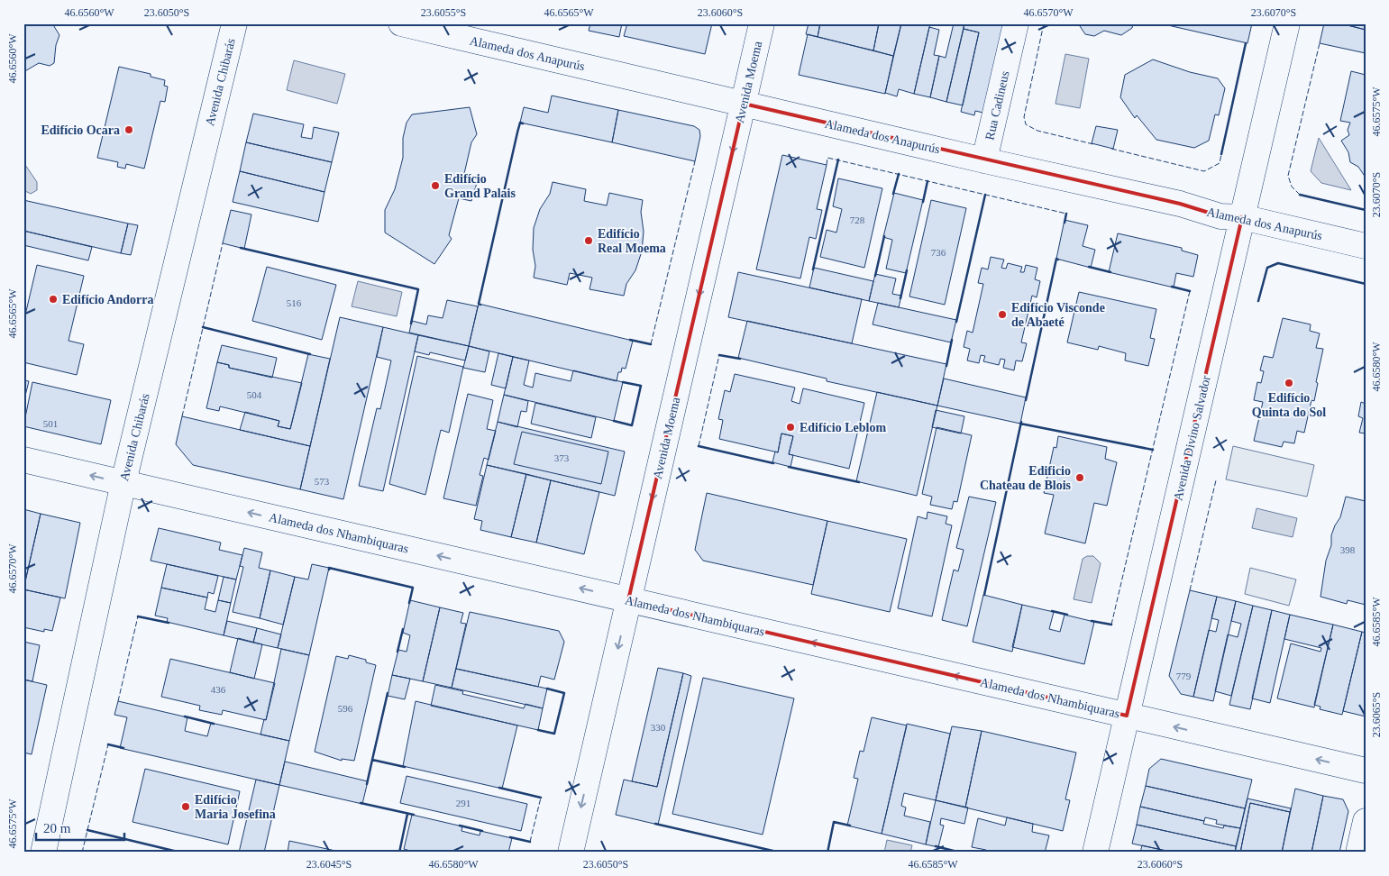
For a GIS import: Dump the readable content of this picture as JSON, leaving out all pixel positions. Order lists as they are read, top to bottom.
{
  "streets": {
    "street": [
      "Alameda dos Anapurús",
      "Avenida Chibarás",
      "Avenida Moema",
      "Rua Cadineus",
      "Avenida Divino Salvador",
      "Alameda dos Nhambiquaras"
    ]
  },
  "crossings": [
    ["Alameda dos Anapurús", "Avenida Moema"],
    ["Alameda dos Anapurús", "Rua Cadineus"],
    ["Alameda dos Anapurús", "Avenida Divino Salvador"],
    ["Avenida Chibarás", "Alameda dos Nhambiquaras"],
    ["Avenida Moema", "Alameda dos Nhambiquaras"],
    ["Avenida Divino Salvador", "Alameda dos Nhambiquaras"]
  ],
  "one_way": ["Avenida Moema", "Alameda dos Nhambiquaras"],
  "places": [
    "Edifício Ocara",
    "Edifício Grand Palais",
    "Edifício Real Moema",
    "Edifício Andorra",
    "Edifício Visconde de Abaeté",
    "Edifício Quinta do Sol",
    "Edifício Leblom",
    "Edificio Chateau de Blois",
    "Edifício Maria Josefina"
  ],
  "house_numbers": [
    "728",
    "736",
    "516",
    "504",
    "501",
    "373",
    "573",
    "398",
    "779",
    "436",
    "596",
    "330",
    "291"
  ],
  "scale_bar": "20 m",
  "coordinates": [
    "46.6560°W",
    "23.6050°S",
    "23.6055°S",
    "46.6565°W",
    "23.6060°S",
    "46.6570°W",
    "23.6070°S",
    "46.6575°W",
    "46.6580°W",
    "46.6585°W",
    "23.6065°S",
    "23.6045°S"
  ]
}
